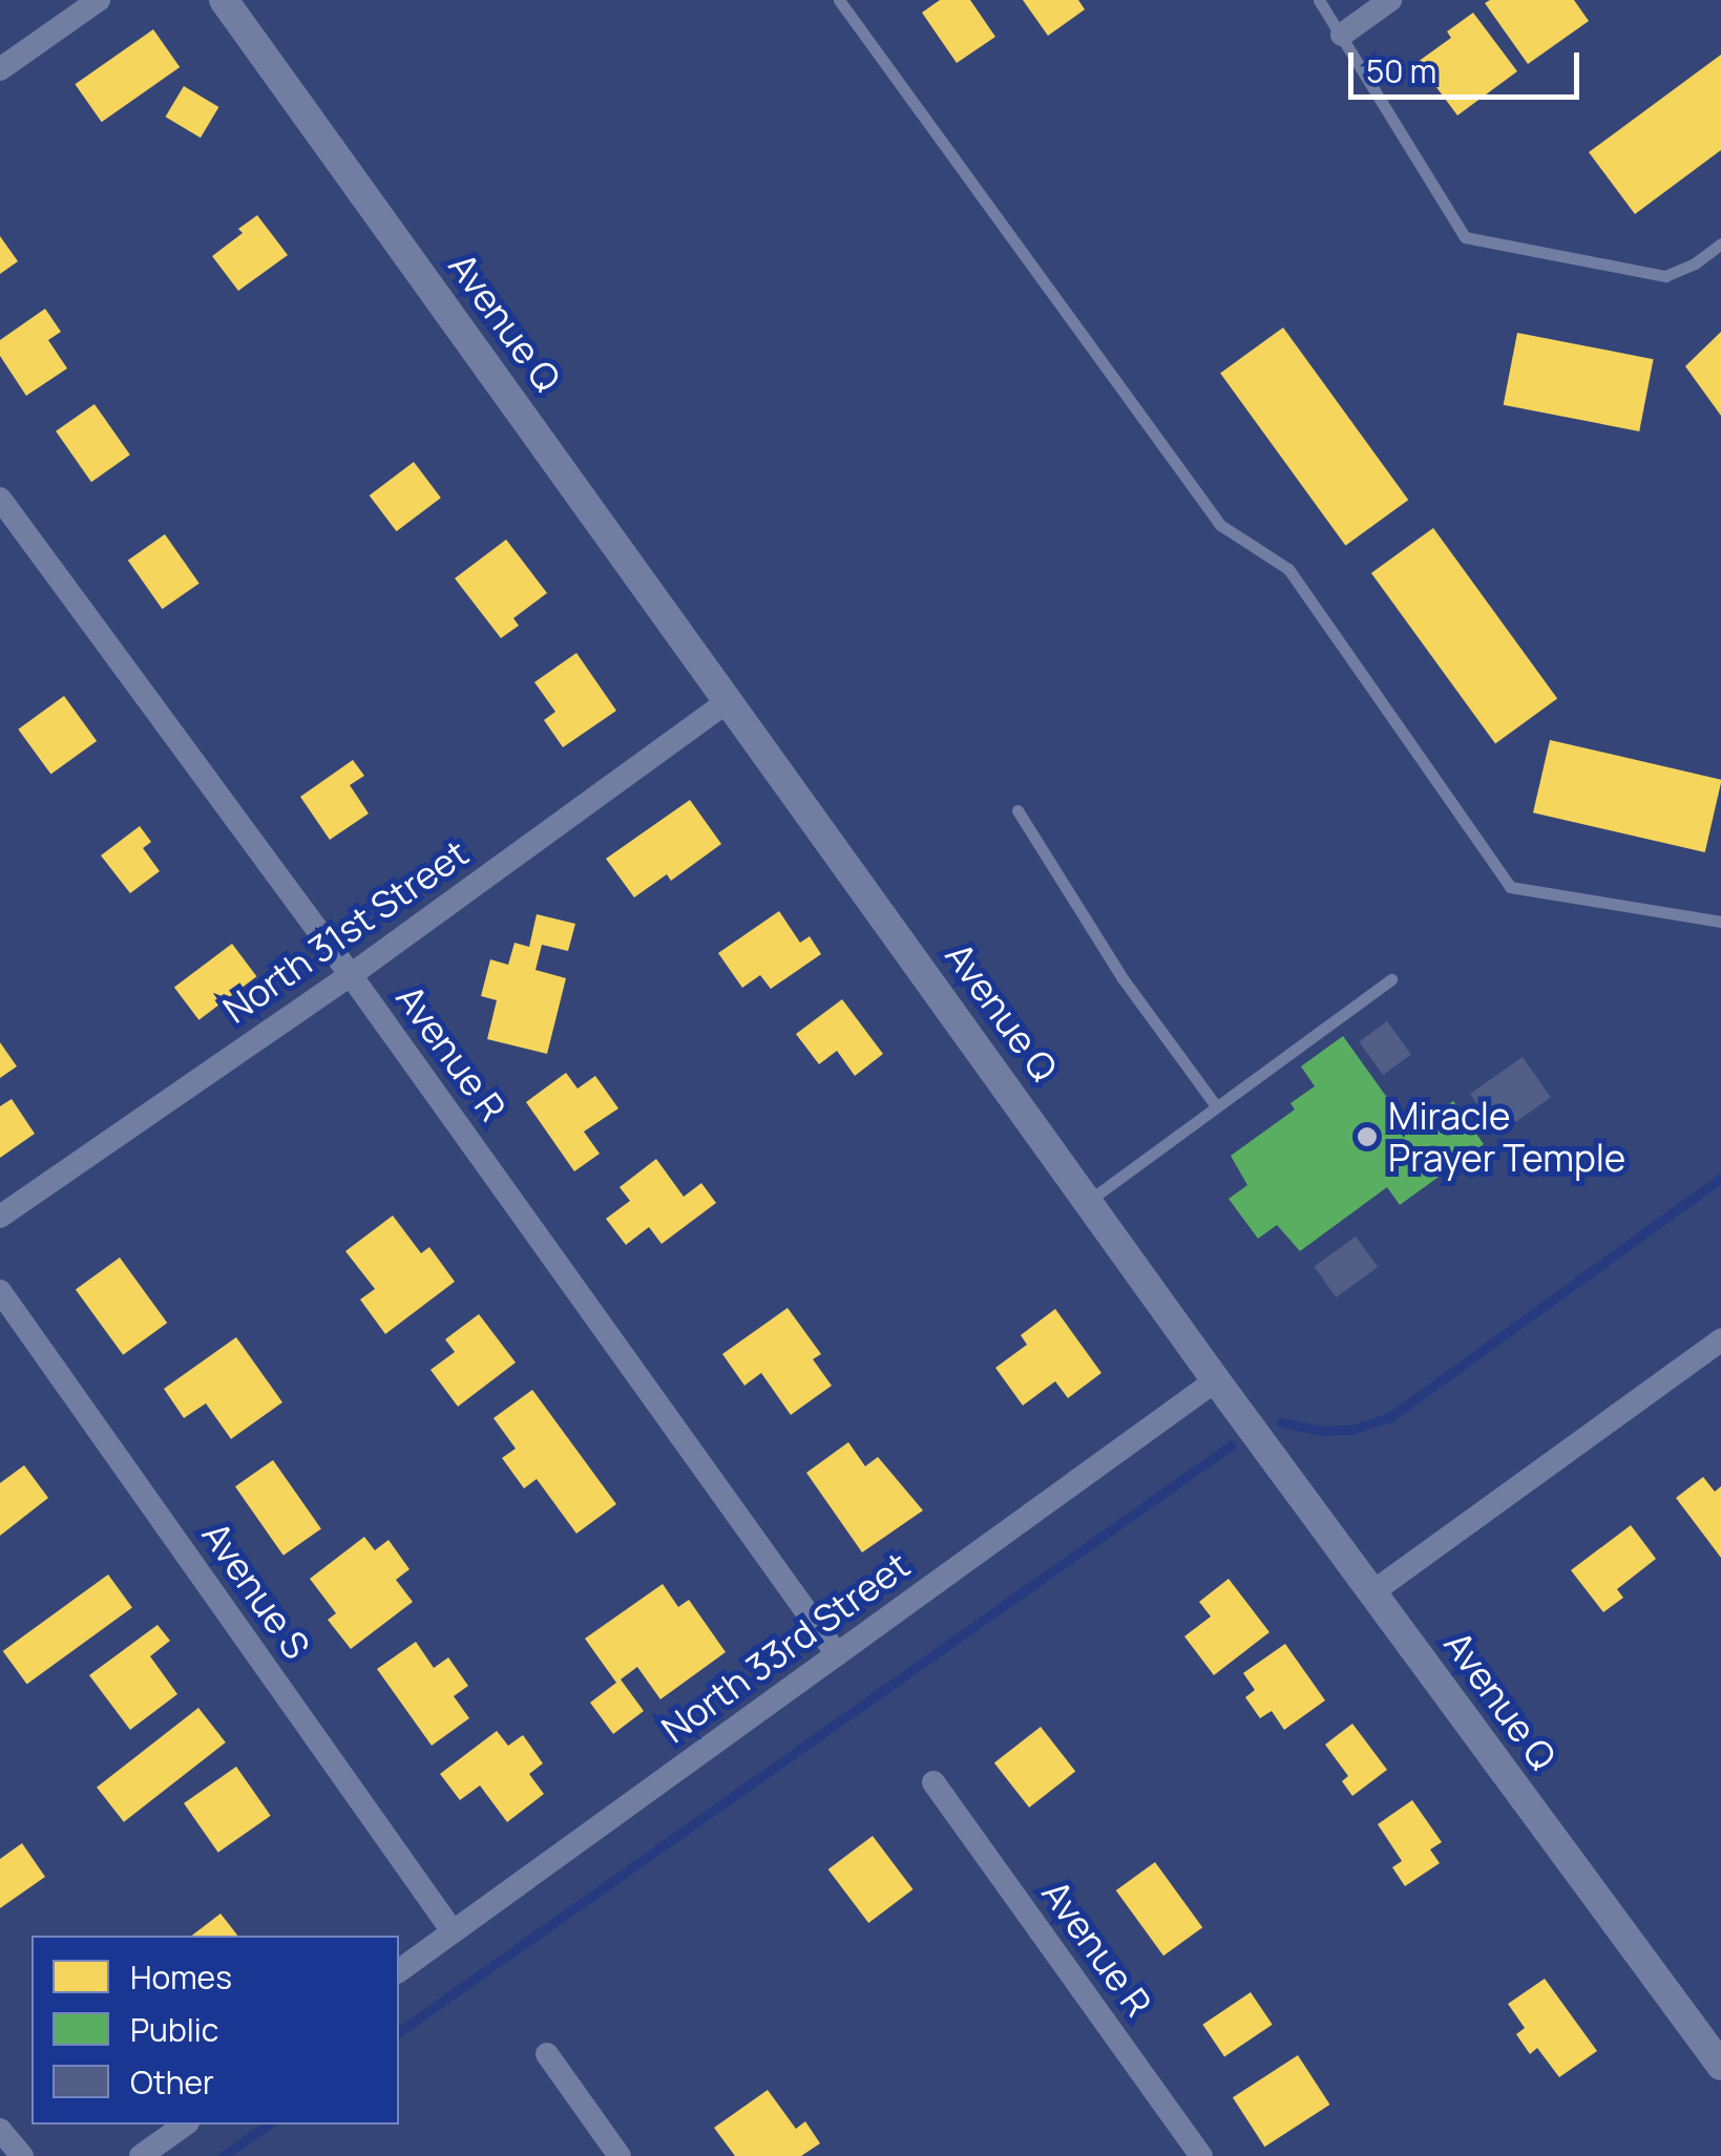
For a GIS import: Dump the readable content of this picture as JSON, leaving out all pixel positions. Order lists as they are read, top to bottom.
{
  "streets": {
    "street": [
      "Avenue Q",
      "North 31st Street",
      "Avenue R",
      "Avenue S",
      "North 33rd Street"
    ]
  },
  "crossings": [
    ["Avenue Q", "North 31st Street"],
    ["Avenue Q", "North 33rd Street"],
    ["North 31st Street", "Avenue R"],
    ["Avenue R", "North 33rd Street"],
    ["Avenue S", "North 33rd Street"]
  ],
  "places": ["Miracle Prayer Temple"],
  "legend": ["Homes", "Public", "Other"],
  "scale_bar": "50 m"
}
